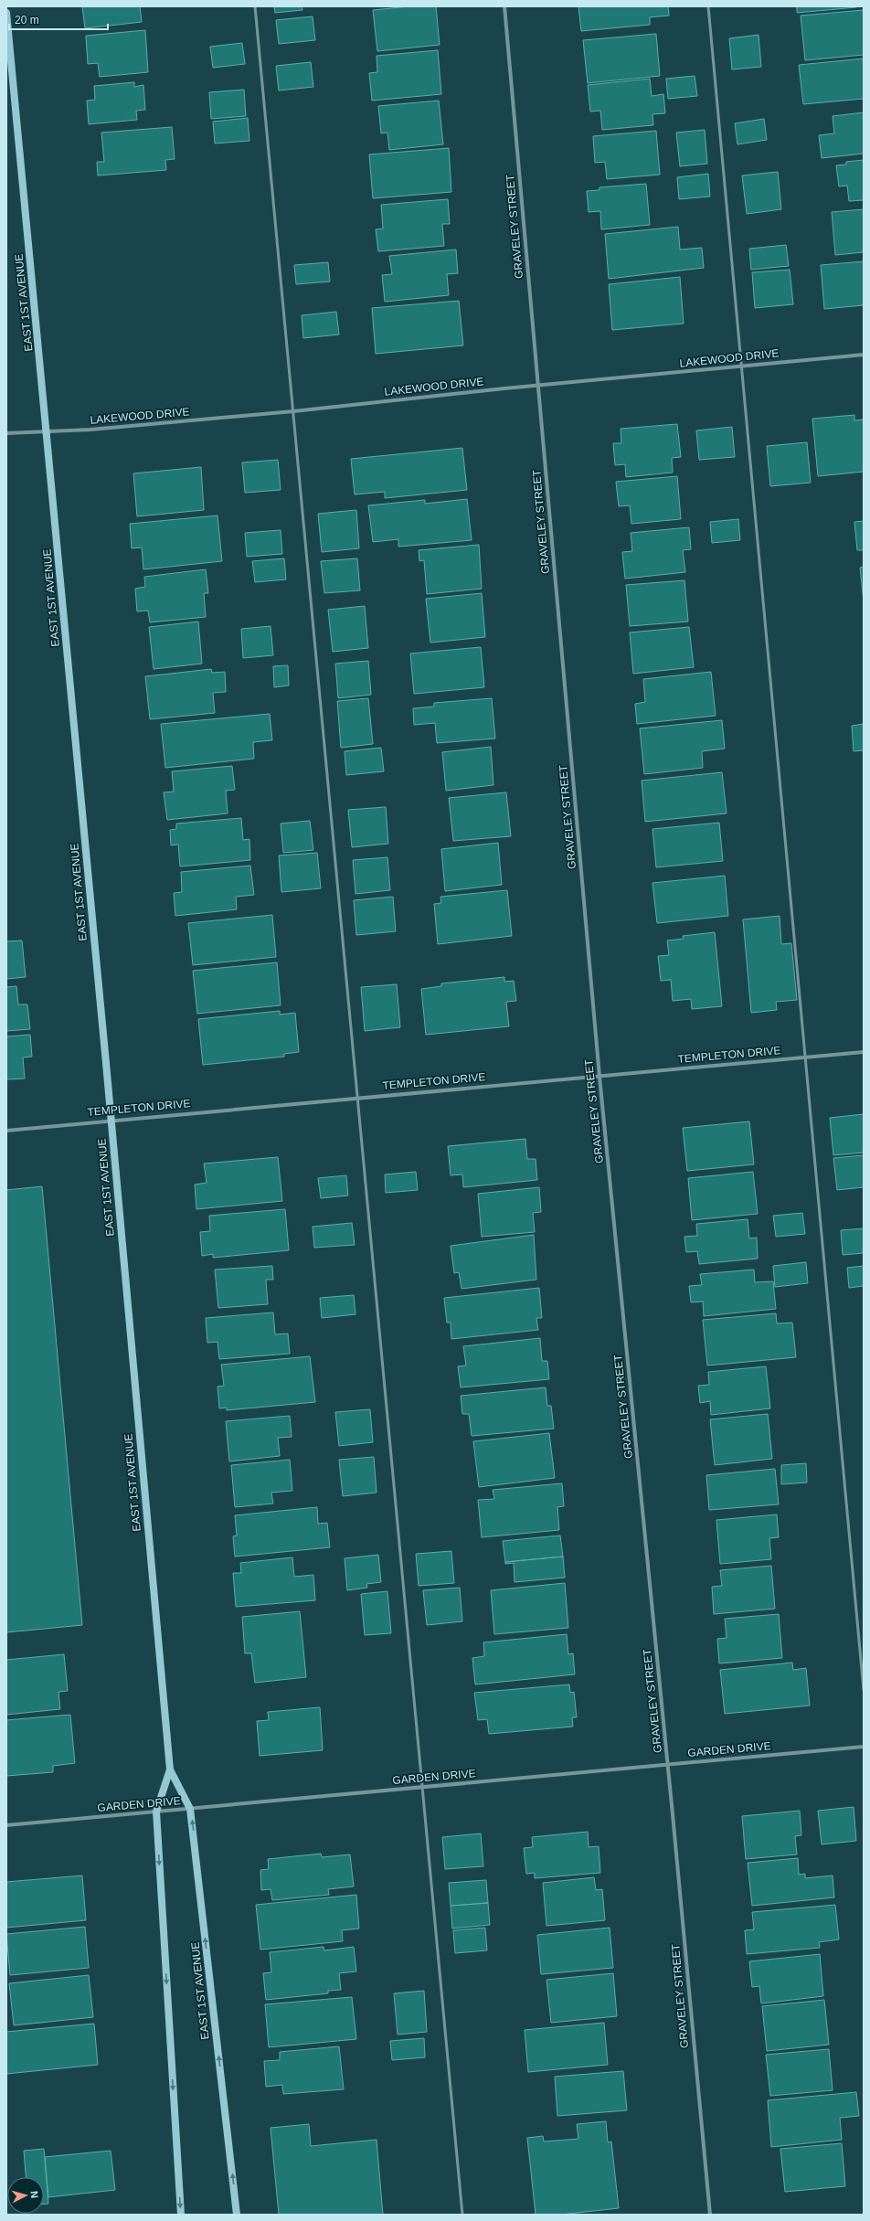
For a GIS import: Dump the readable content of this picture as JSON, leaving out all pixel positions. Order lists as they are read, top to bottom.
{
  "streets": {
    "main road": ["EAST 1ST AVENUE"],
    "street": [
      "GRAVELEY STREET",
      "LAKEWOOD DRIVE",
      "TEMPLETON DRIVE",
      "GARDEN DRIVE"
    ]
  },
  "crossings": [
    ["GRAVELEY STREET", "LAKEWOOD DRIVE"],
    ["GRAVELEY STREET", "TEMPLETON DRIVE"],
    ["GRAVELEY STREET", "GARDEN DRIVE"],
    ["EAST 1ST AVENUE", "LAKEWOOD DRIVE"],
    ["EAST 1ST AVENUE", "TEMPLETON DRIVE"],
    ["EAST 1ST AVENUE", "GARDEN DRIVE"]
  ],
  "scale_bar": "20 m",
  "north": "right"
}
